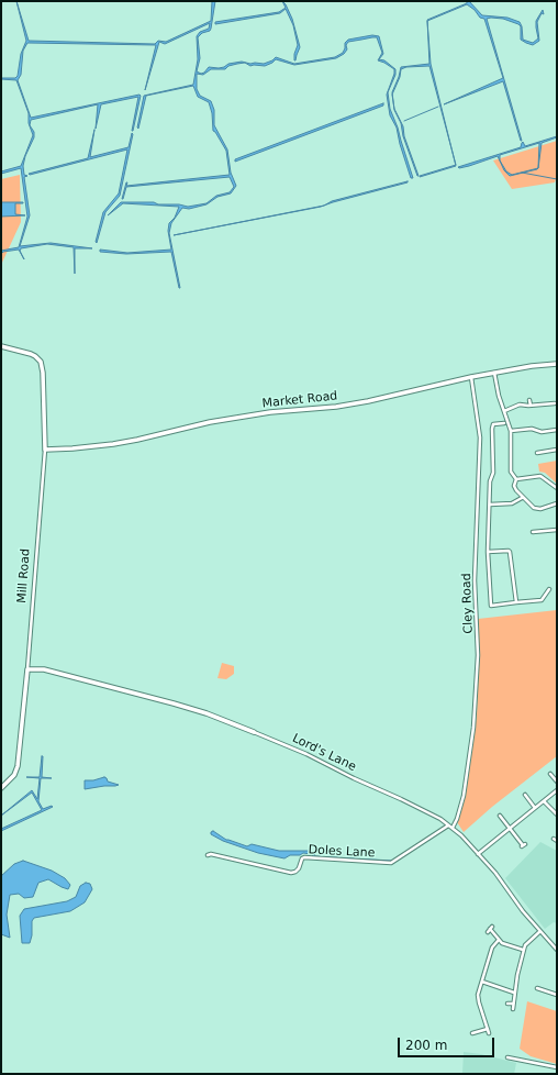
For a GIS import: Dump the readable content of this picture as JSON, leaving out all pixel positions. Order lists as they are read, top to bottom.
{
  "streets": {
    "street": [
      "Market Road",
      "Mill Road",
      "Cley Road",
      "Lord's Lane",
      "Doles Lane"
    ]
  },
  "crossings": [
    ["Market Road", "Mill Road"],
    ["Market Road", "Cley Road"],
    ["Mill Road", "Lord's Lane"],
    ["Cley Road", "Lord's Lane"],
    ["Lord's Lane", "Doles Lane"]
  ],
  "scale_bar": "200 m"
}
